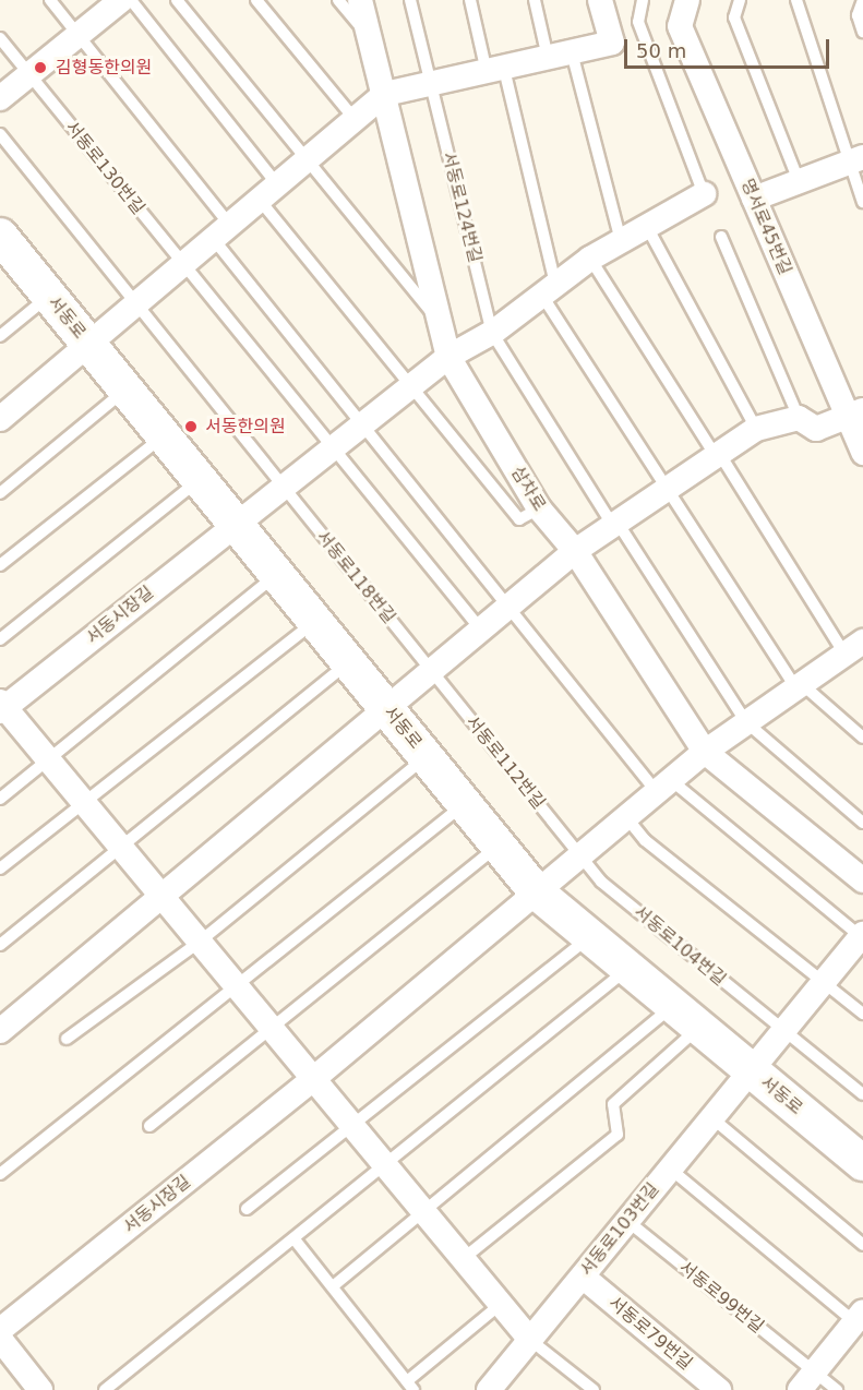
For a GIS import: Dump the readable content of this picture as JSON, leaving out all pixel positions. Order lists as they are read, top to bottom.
{
  "streets": {
    "street": [
      "명서로45번길",
      "서동로",
      "삼차로",
      "서동시장길",
      "서동로103번길",
      "서동로79번길"
    ],
    "lane": [
      "서동로130번길",
      "서동로124번길",
      "서동로118번길",
      "서동로112번길",
      "서동로104번길",
      "서동로99번길"
    ]
  },
  "crossings": [
    ["서동로", "서동시장길"],
    ["서동로", "서동로103번길"],
    ["서동로118번길", "서동로112번길"],
    ["서동시장길", "서동로103번길"],
    ["서동로112번길", "서동로104번길"],
    ["서동로103번길", "서동로99번길"],
    ["서동로103번길", "서동로79번길"]
  ],
  "places": ["김형동한의원", "서동한의원"],
  "scale_bar": "50 m"
}
